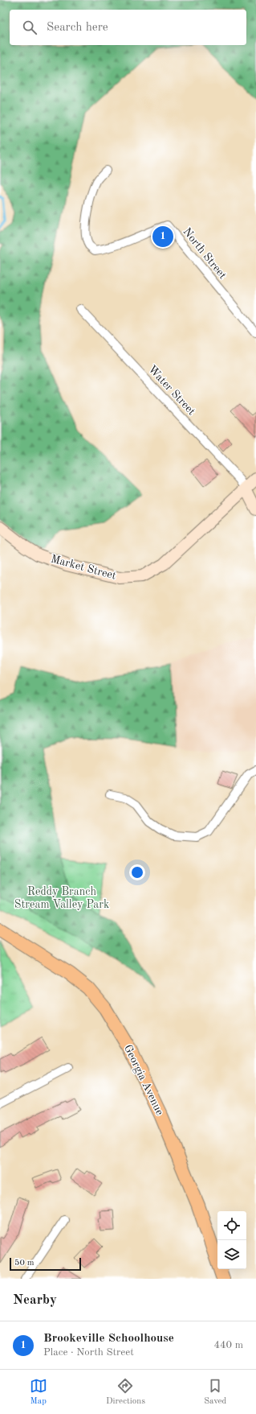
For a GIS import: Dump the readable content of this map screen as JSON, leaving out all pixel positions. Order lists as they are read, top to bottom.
{
  "streets": {
    "main road": ["Market Street", "Georgia Avenue"],
    "street": ["North Street", "Water Street"]
  },
  "crossings": [
    ["Water Street", "Market Street"]
  ],
  "parks": ["Reddy Branch Stream Valley Park"],
  "scale_bar": "50 m",
  "page": {
    "search": "Search here",
    "pins": "1",
    "scale": "50 m",
    "heading": "Nearby",
    "list": [
      {
        "mark": "1",
        "name": "Brookeville Schoolhouse",
        "note": "Place · North Street",
        "value": "440 m"
      }
    ],
    "nav": ["Map", "Directions", "Saved"]
  }
}
